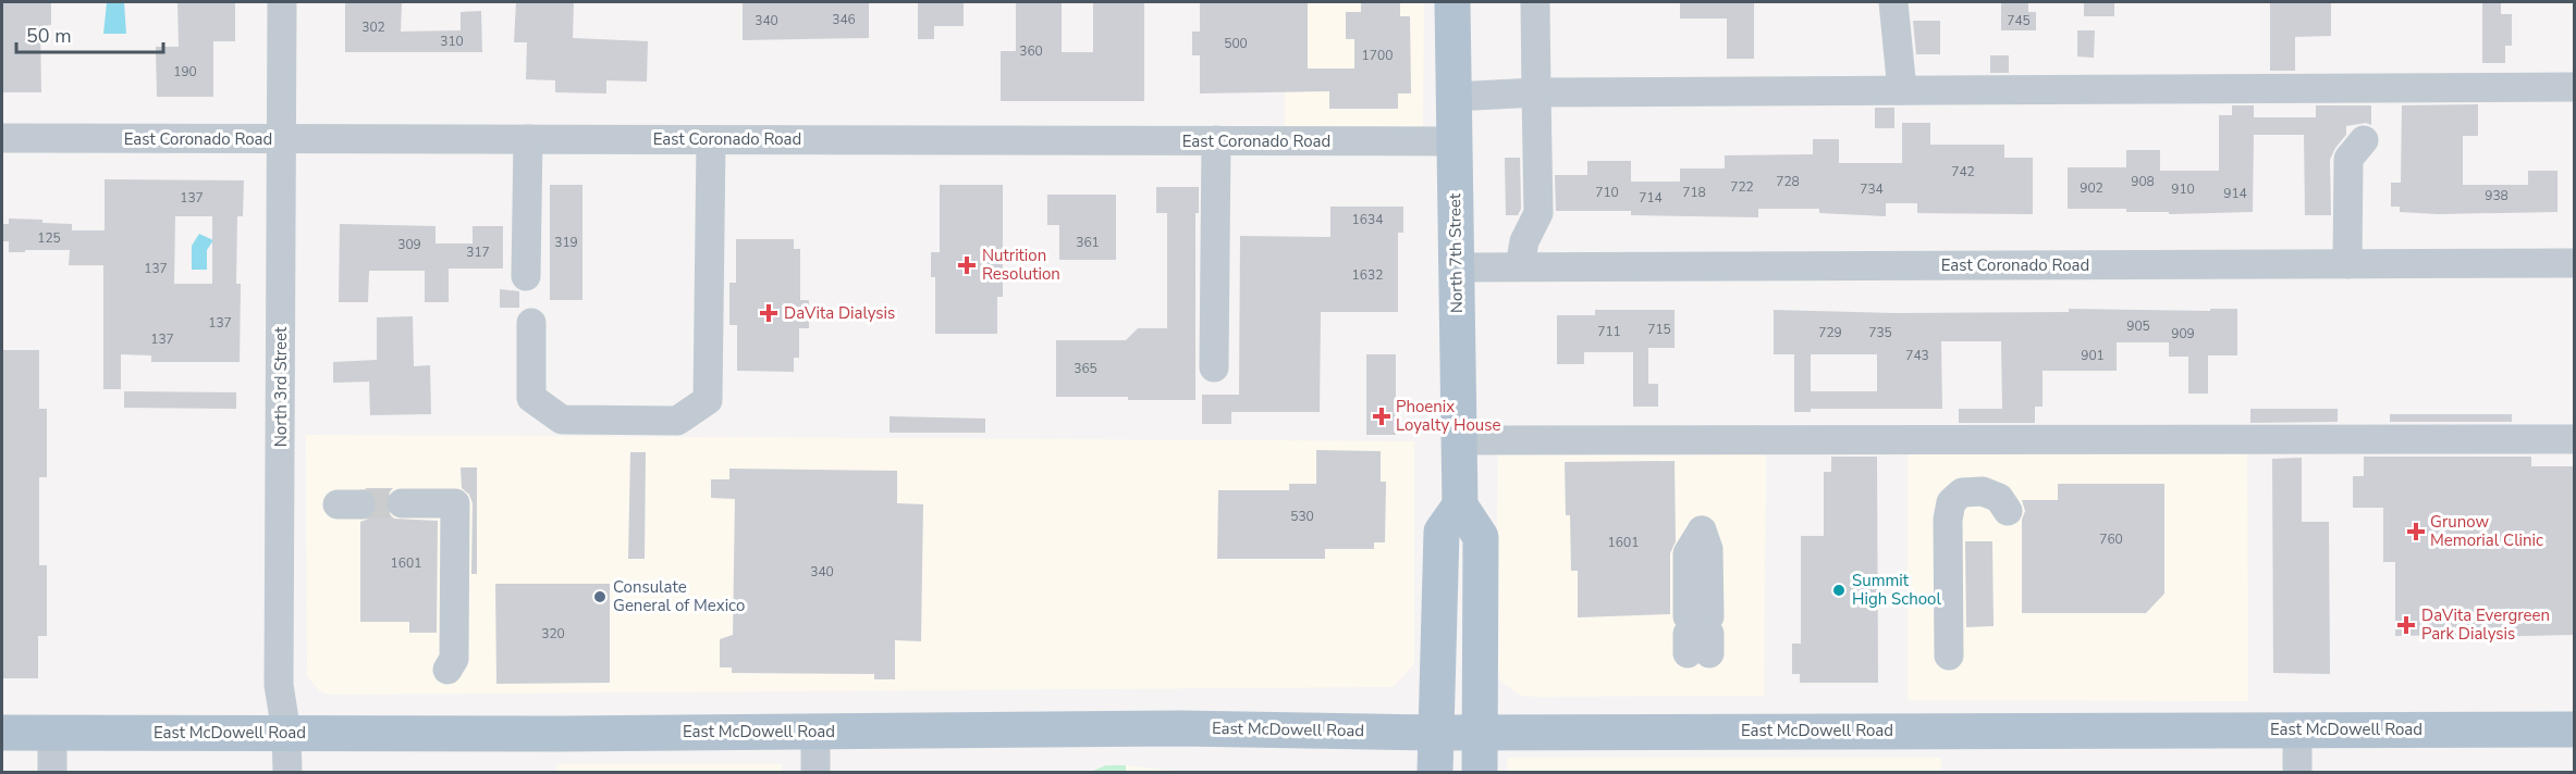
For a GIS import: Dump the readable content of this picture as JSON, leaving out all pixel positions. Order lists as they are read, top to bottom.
{
  "streets": {
    "main road": ["North 7th Street", "East McDowell Road"],
    "street": ["East Coronado Road", "North 3rd Street"]
  },
  "crossings": [
    ["East Coronado Road", "North 7th Street"],
    ["East Coronado Road", "North 3rd Street"],
    ["North 3rd Street", "East McDowell Road"]
  ],
  "places": {
    "health": [
      "Nutrition Resolution",
      "DaVita Dialysis",
      "Phoenix Loyalty House",
      "Grunow Memorial Clinic",
      "DaVita Evergreen Park Dialysis"
    ],
    "other": ["Summit High School", "Consulate General of Mexico"]
  },
  "house_numbers": [
    "346",
    "340",
    "745",
    "302",
    "310",
    "500",
    "360",
    "1700",
    "190",
    "742",
    "728",
    "908",
    "722",
    "902",
    "734",
    "910",
    "710",
    "718",
    "914",
    "938",
    "137",
    "714",
    "1634",
    "125",
    "319",
    "361",
    "309",
    "317",
    "137",
    "1632",
    "137",
    "905",
    "715",
    "711",
    "729",
    "735",
    "909",
    "137",
    "743",
    "901",
    "365",
    "530",
    "760",
    "1601",
    "1601",
    "340",
    "320"
  ],
  "scale_bar": "50 m"
}
